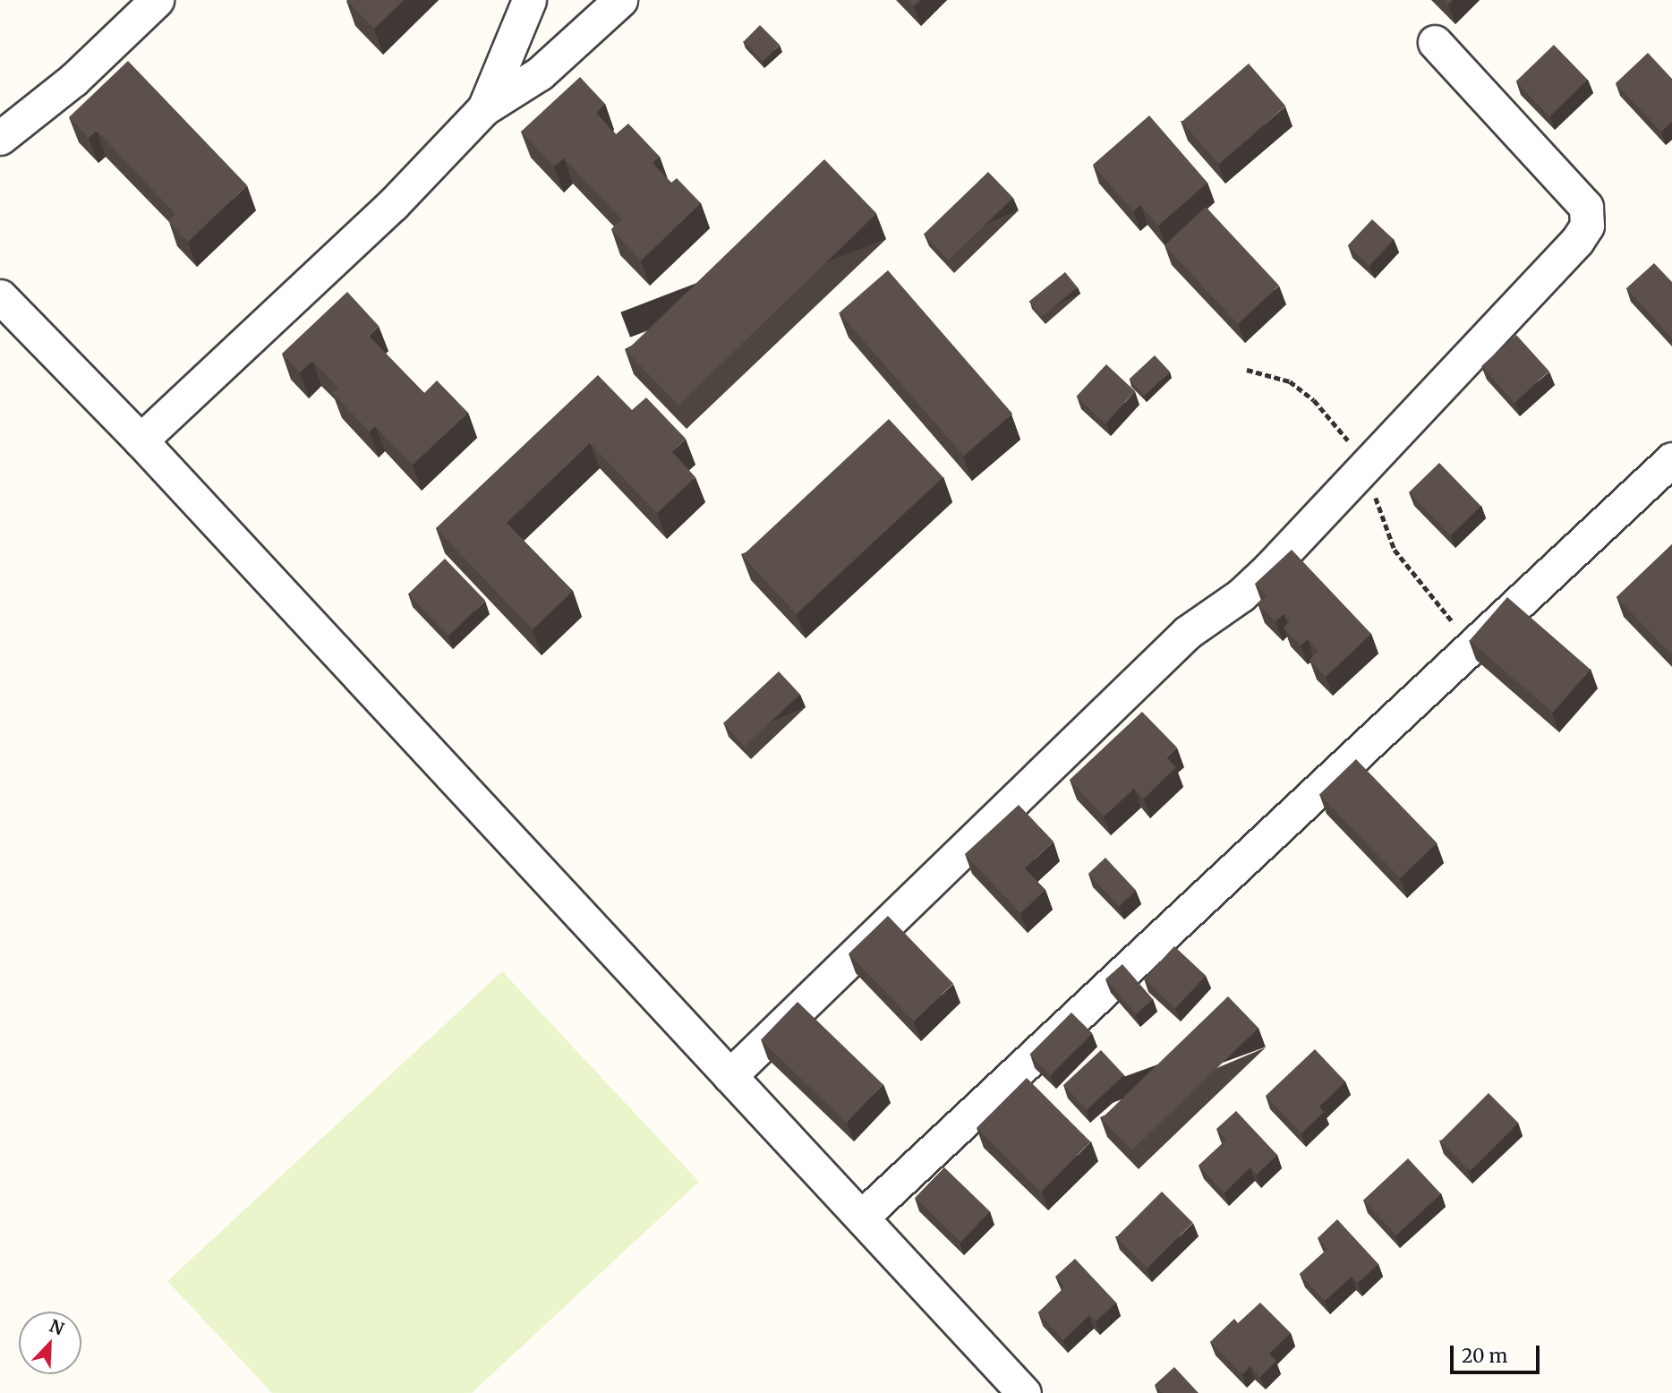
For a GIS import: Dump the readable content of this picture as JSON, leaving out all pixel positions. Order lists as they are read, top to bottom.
{
  "scale_bar": "20 m",
  "north": "top right"
}
